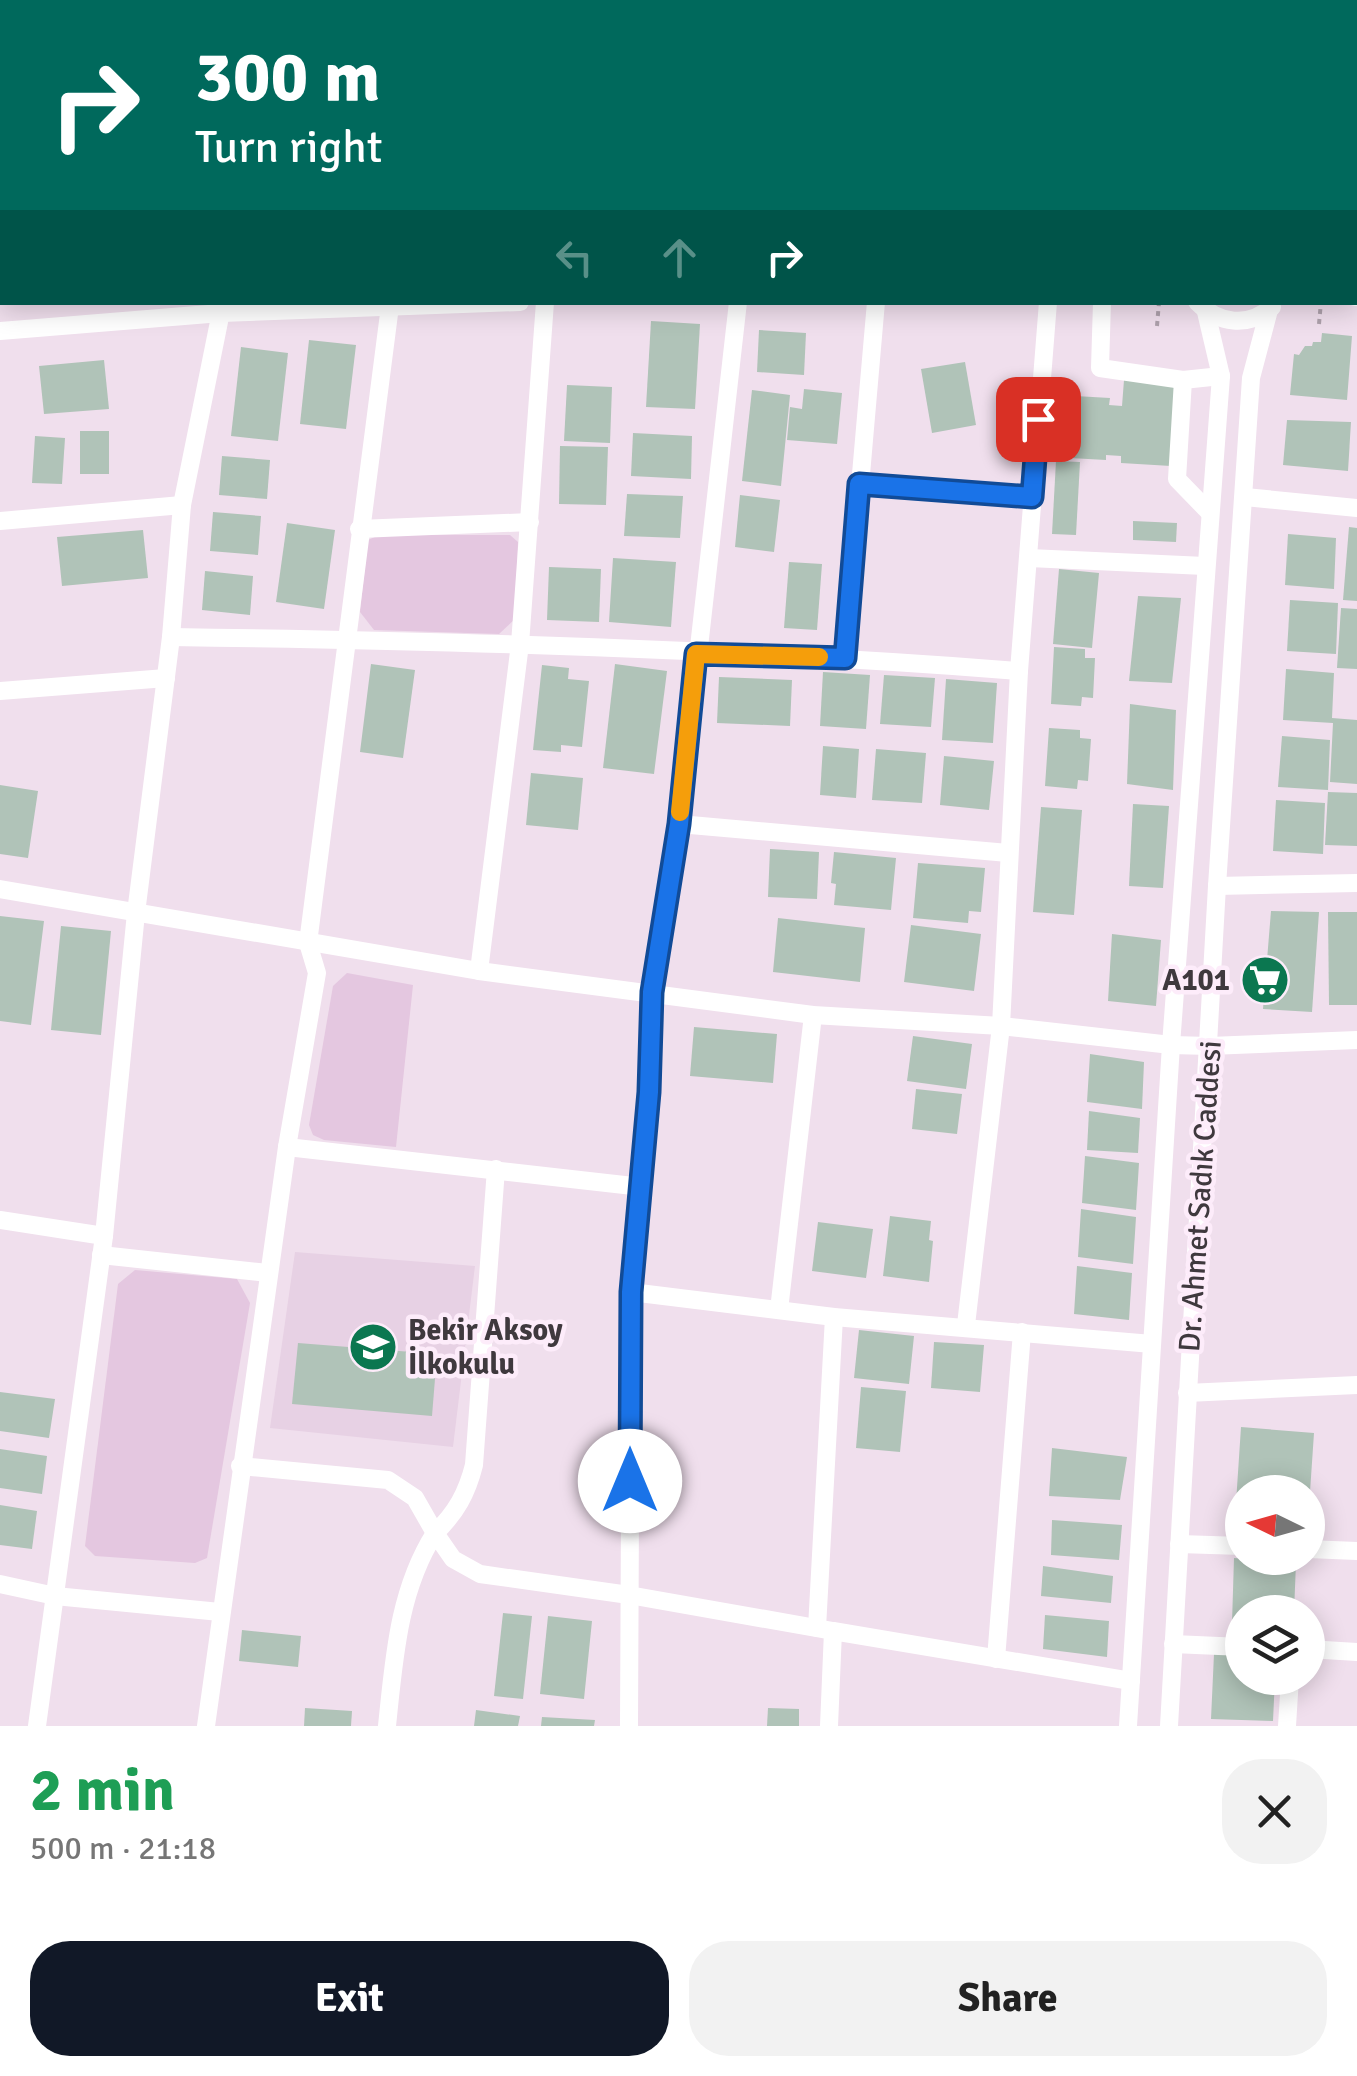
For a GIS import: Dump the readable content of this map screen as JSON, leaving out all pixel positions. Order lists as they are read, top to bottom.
{
  "streets": {
    "street": ["Dr. Ahmet Sadık Caddesi"]
  },
  "places": {
    "supermarket": ["A101"],
    "school or university": ["Bekir Aksoy İlkokulu"]
  },
  "north": "left",
  "page": {
    "turn": ["300 m", "Turn right"],
    "heading": ["2 min", "500 m · 21:18"],
    "buttons": ["Exit", "Share"]
  }
}
